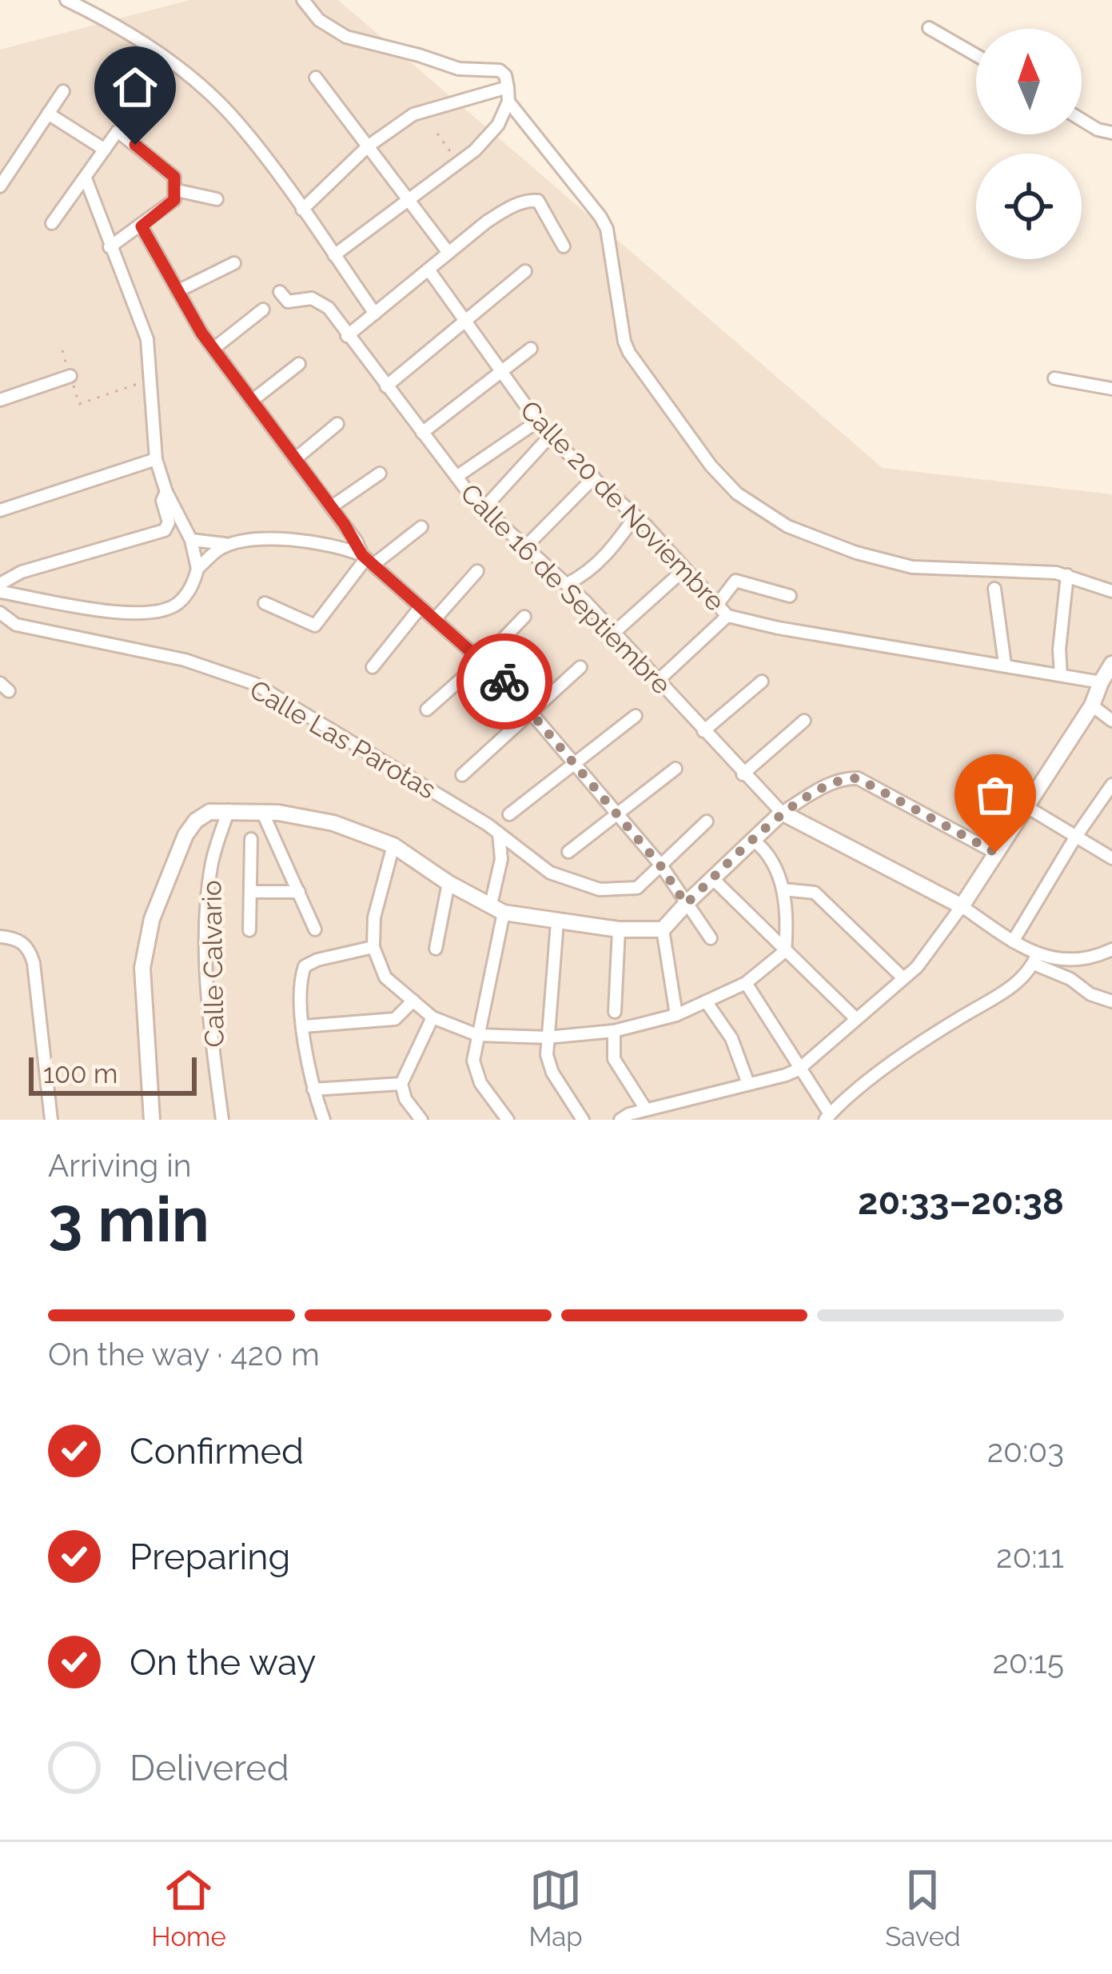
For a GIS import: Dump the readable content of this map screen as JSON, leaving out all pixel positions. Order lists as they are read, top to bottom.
{
  "streets": {
    "street": [
      "Calle 20 de Noviembre",
      "Calle 16 de Septiembre",
      "Calle Las Parotas",
      "Calle Calvario"
    ]
  },
  "scale_bar": "100 m",
  "north": "top",
  "page": {
    "scale": "100 m",
    "heading": ["3 min", "Arriving in", "20:33–20:38"],
    "bar": "On the way · 420 m",
    "list": [
      ["Confirmed", "20:03"],
      ["Preparing", "20:11"],
      ["On the way", "20:15"],
      "Delivered"
    ],
    "tabs": ["Home", "Map", "Saved"]
  }
}
